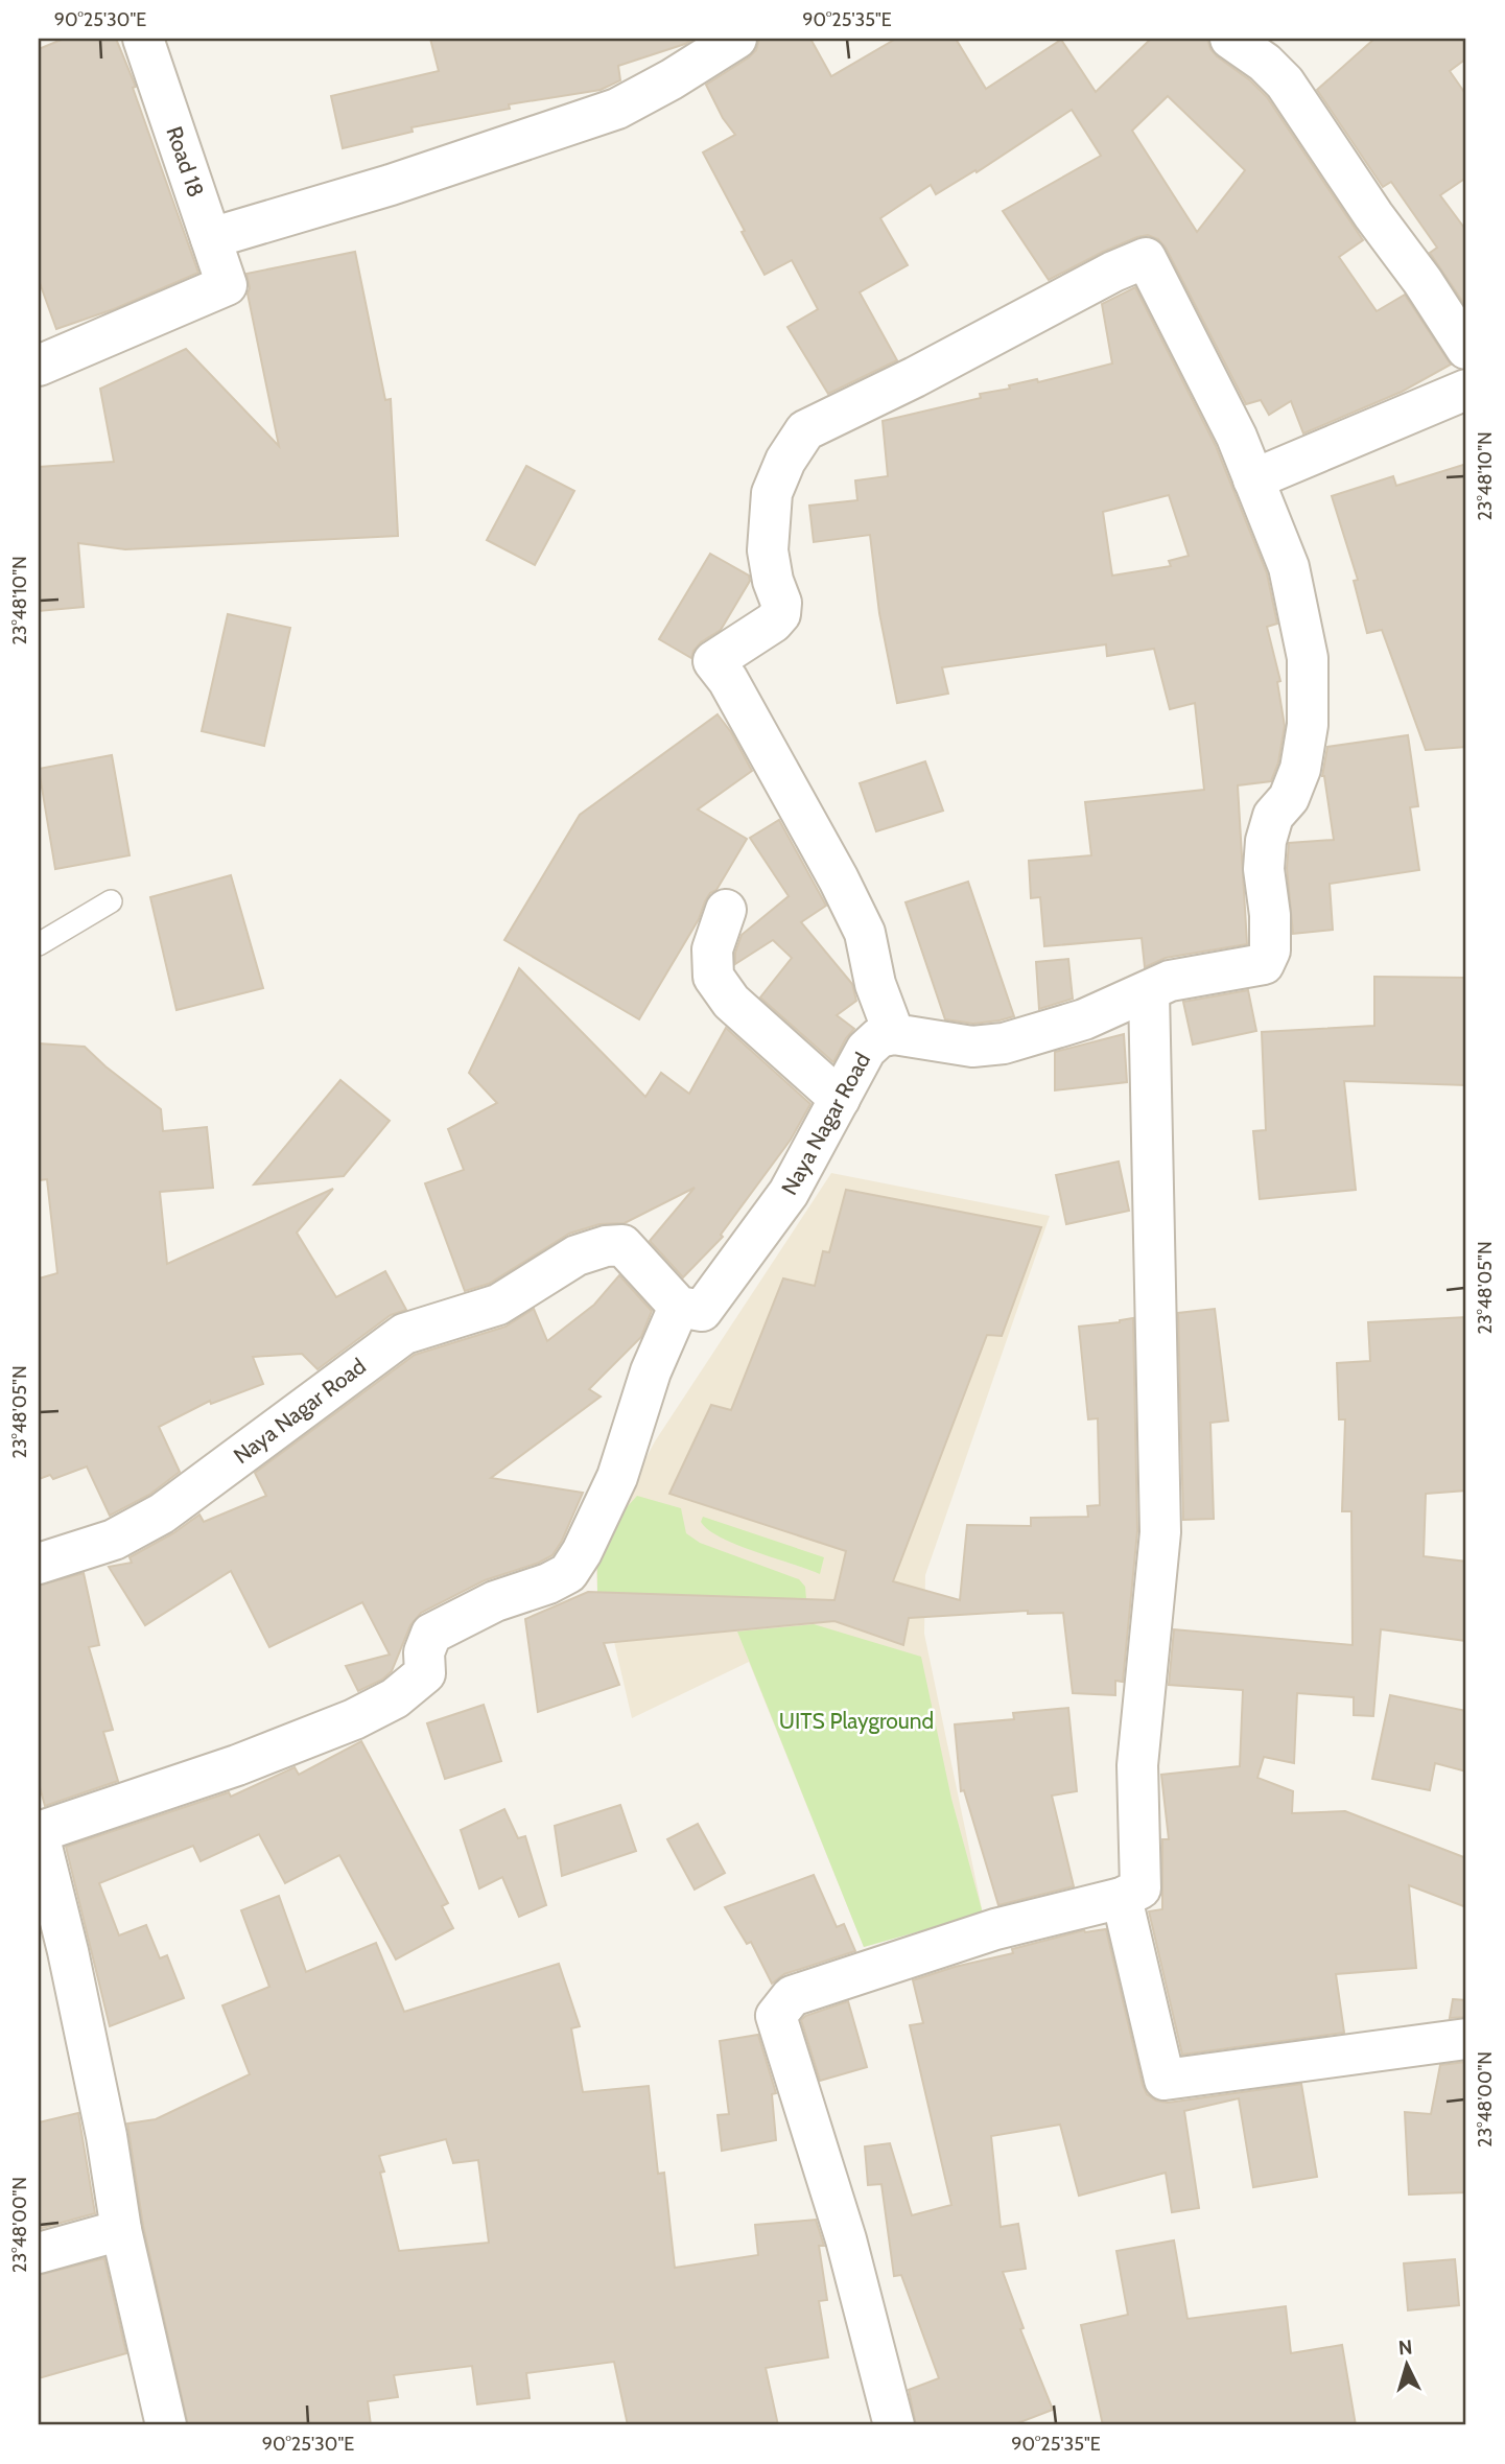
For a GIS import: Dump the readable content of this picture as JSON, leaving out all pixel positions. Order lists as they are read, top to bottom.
{
  "streets": {
    "street": ["Road 18", "Naya Nagar Road"]
  },
  "parks": ["UITS Playground"],
  "north": "top",
  "coordinates": [
    "90°25'30\"E",
    "90°25'35\"E",
    "23°48'10\"N",
    "23°48'05\"N",
    "23°48'00\"N"
  ]
}
